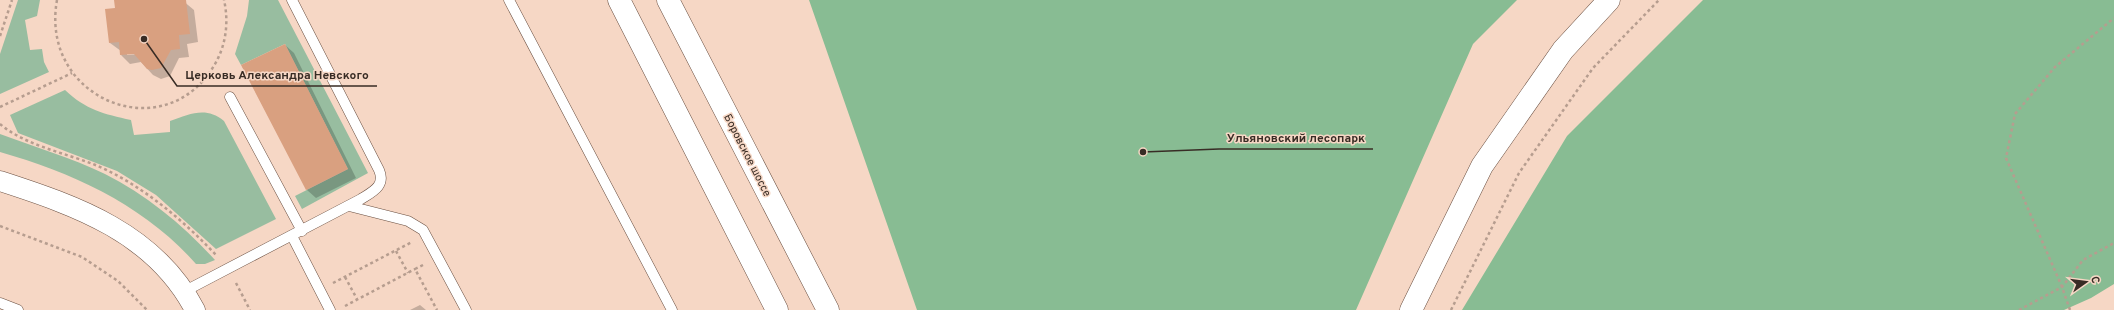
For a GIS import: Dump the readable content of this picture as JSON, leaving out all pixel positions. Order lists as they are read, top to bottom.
{
  "streets": {
    "main road": ["Боровское шоссе"]
  },
  "places": ["Церковь Александра Невского", "Ульяновский лесопарк"],
  "north": "right"
}
